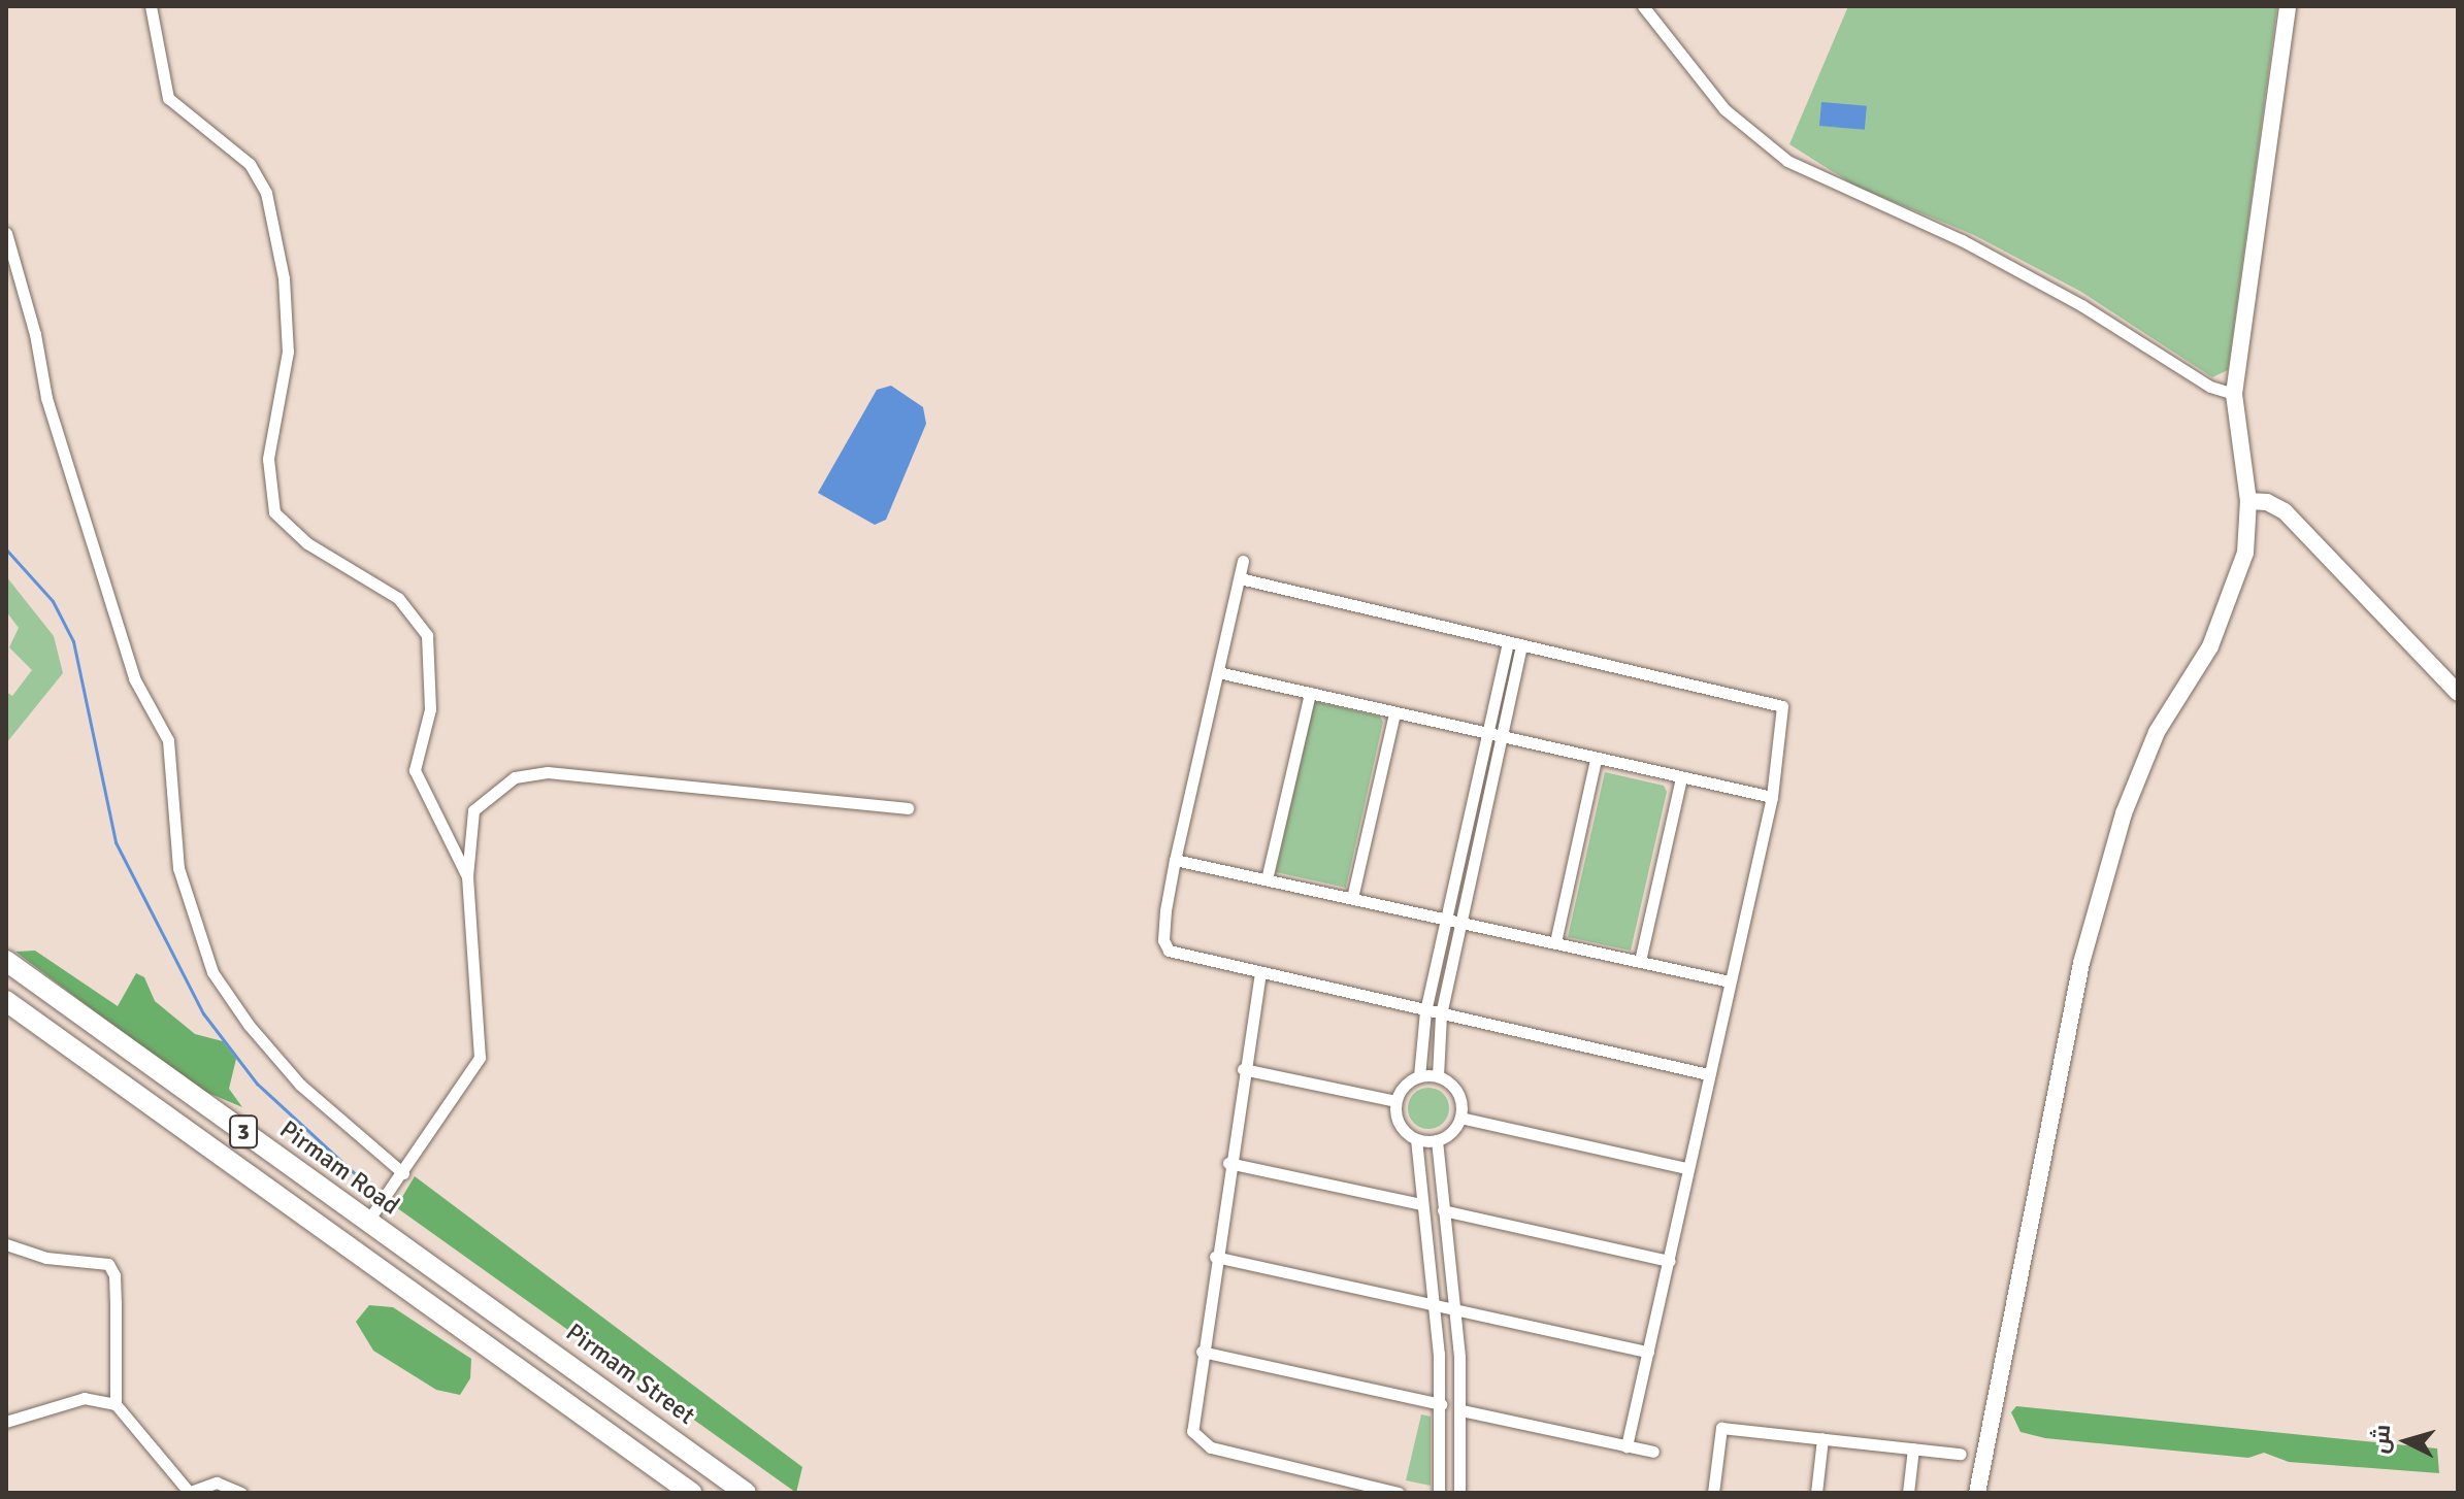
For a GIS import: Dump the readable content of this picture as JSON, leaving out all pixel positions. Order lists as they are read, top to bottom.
{
  "streets": {
    "highway": ["3", "Pirmam Road", "Pirmam Street"]
  },
  "crossings": [
    ["Pirmam Road", "Pirmam Street"]
  ],
  "north": "left"
}
